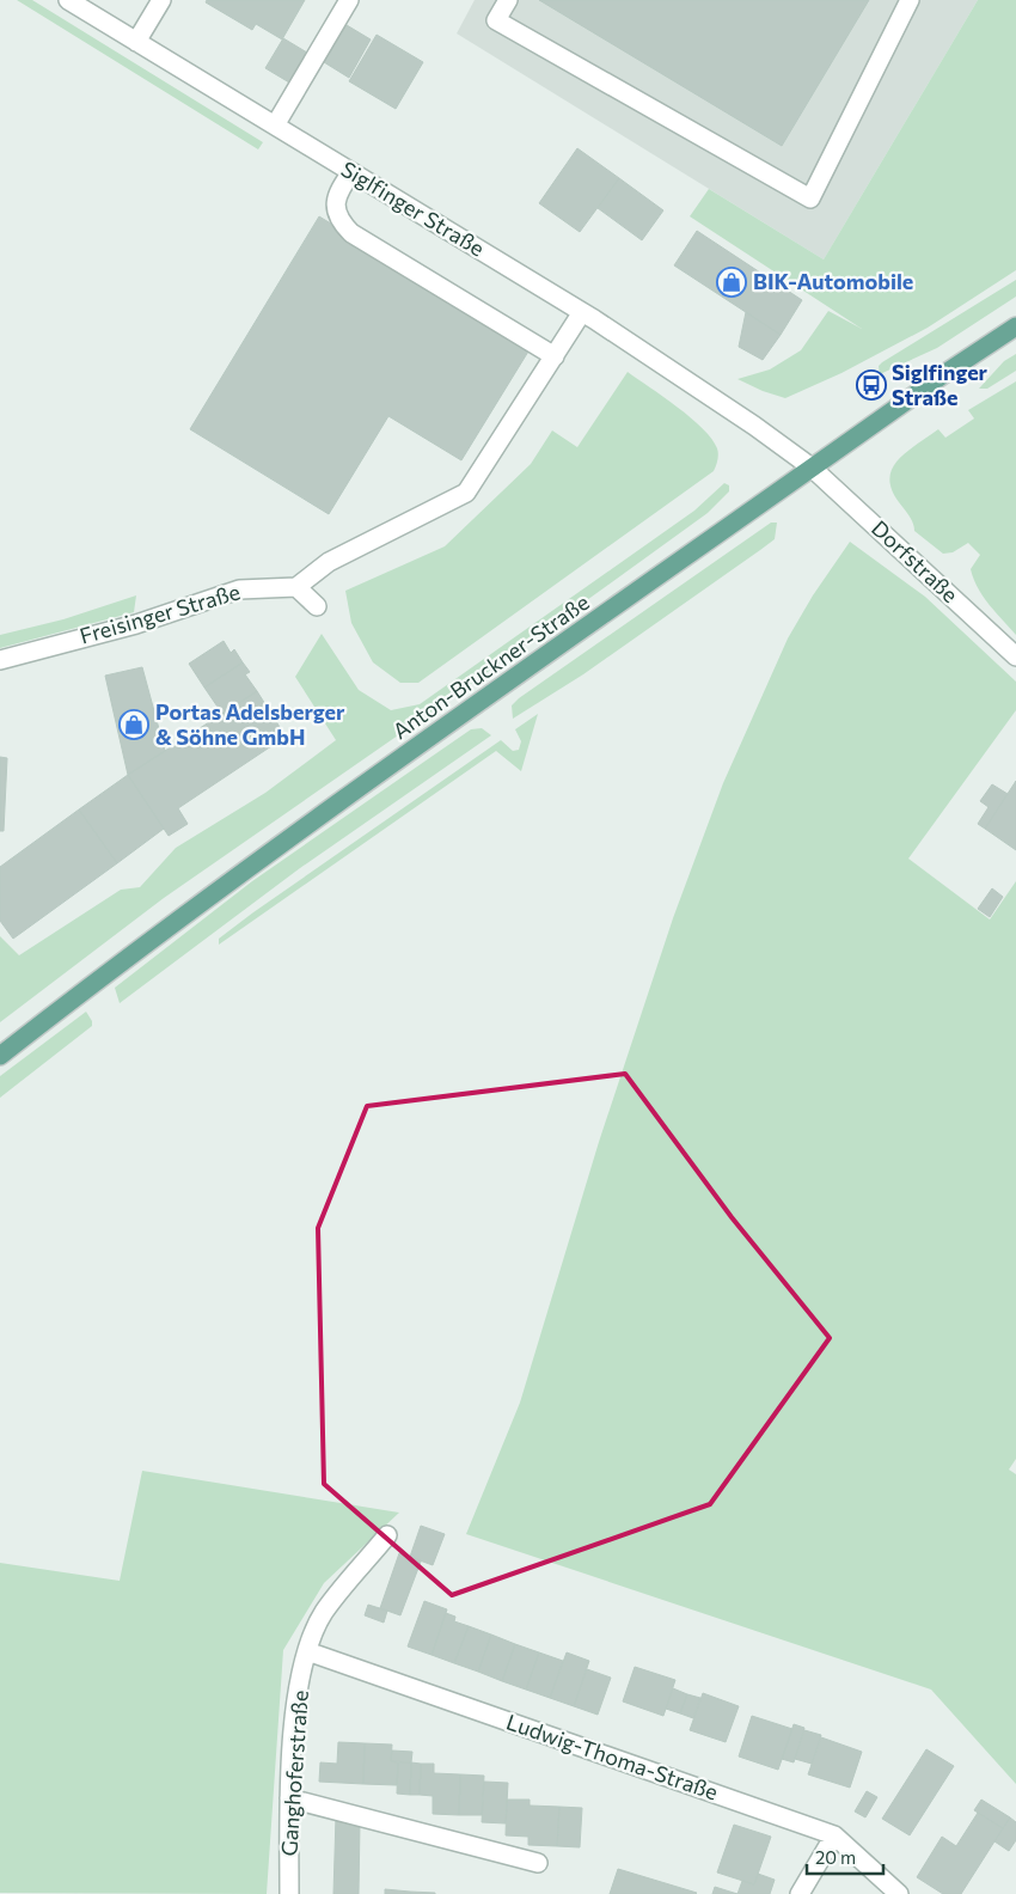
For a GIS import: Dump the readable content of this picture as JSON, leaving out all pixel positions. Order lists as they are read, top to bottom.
{
  "streets": {
    "main road": ["Anton-Bruckner-Straße"],
    "street": [
      "Siglfinger Straße",
      "Dorfstraße",
      "Freisinger Straße",
      "Ludwig-Thoma-Straße",
      "Ganghoferstraße"
    ]
  },
  "crossings": [
    ["Siglfinger Straße", "Dorfstraße"],
    ["Siglfinger Straße", "Anton-Bruckner-Straße"],
    ["Dorfstraße", "Anton-Bruckner-Straße"],
    ["Ludwig-Thoma-Straße", "Ganghoferstraße"]
  ],
  "places": {
    "shop": ["BIK-Automobile", "Portas Adelsberger & Söhne GmbH"],
    "bus stop": ["Siglfinger Straße"]
  },
  "scale_bar": "20 m"
}
